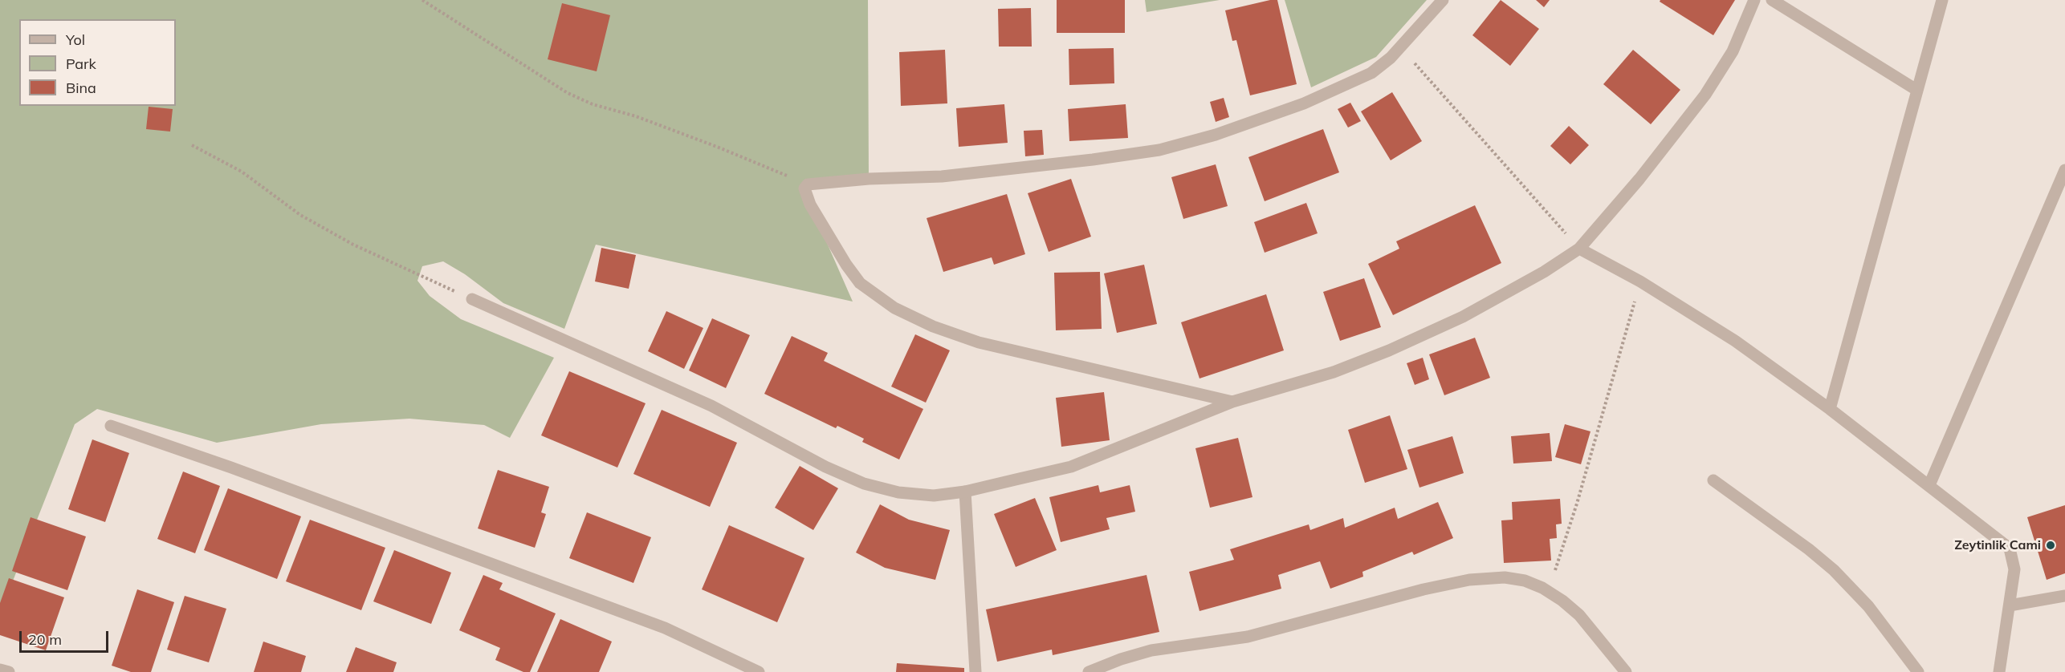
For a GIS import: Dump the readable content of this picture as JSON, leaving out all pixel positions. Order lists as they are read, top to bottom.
{
  "places": ["Zeytinlik Cami"],
  "legend": ["Yol", "Park", "Bina"],
  "scale_bar": "20 m"
}
